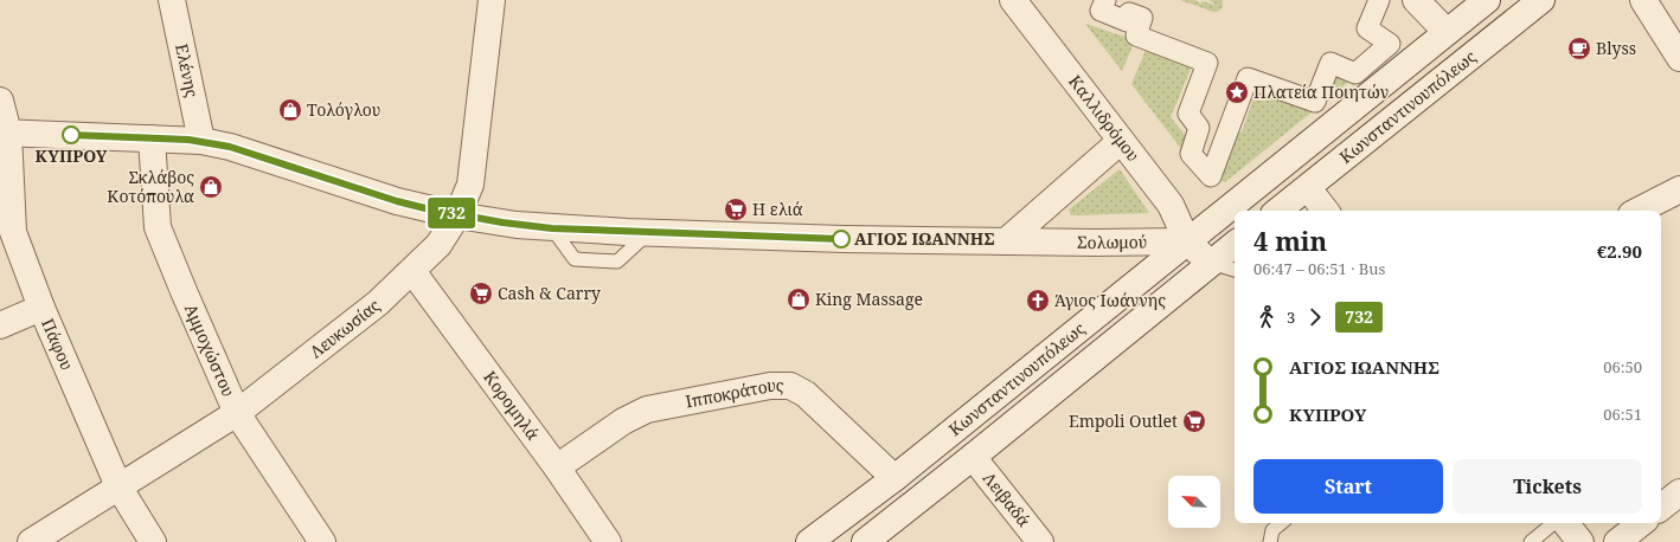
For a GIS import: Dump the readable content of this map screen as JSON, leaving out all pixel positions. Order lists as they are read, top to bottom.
{
  "streets": {
    "street": [
      "Ελένης",
      "Κωνσταντινουπόλεως",
      "Καλλιδρόμου",
      "Σολωμού",
      "Λευκωσίας",
      "Πάφου",
      "Αμμοχώστου",
      "Ιπποκράτους",
      "Κορομηλά",
      "Λειβαδά"
    ]
  },
  "crossings": [
    ["Ελένης", "Σολωμού"],
    ["Κωνσταντινουπόλεως", "Καλλιδρόμου"],
    ["Κωνσταντινουπόλεως", "Σολωμού"],
    ["Κωνσταντινουπόλεως", "Ιπποκράτους"],
    ["Κωνσταντινουπόλεως", "Λειβαδά"],
    ["Καλλιδρόμου", "Σολωμού"],
    ["Σολωμού", "Λευκωσίας"],
    ["Σολωμού", "Πάφου"],
    ["Σολωμού", "Αμμοχώστου"],
    ["Λευκωσίας", "Πάφου"],
    ["Λευκωσίας", "Αμμοχώστου"],
    ["Λευκωσίας", "Κορομηλά"],
    ["Ιπποκράτους", "Κορομηλά"]
  ],
  "places": {
    "cafe": ["Blyss"],
    "place": ["Πλατεία Ποιητών"],
    "shop": ["Τολόγλου", "Σκλάβος Κοτόπουλα", "King Massage"],
    "other": ["ΚΥΠΡΟΥ", "ΑΓΙΟΣ ΙΩΑΝΝΗΣ"],
    "supermarket": ["Η ελιά", "Cash & Carry", "Empoli Outlet"],
    "church": ["Άγιος Ιωάννης"]
  },
  "lines": ["bus line 732"],
  "north": "top left",
  "page": {
    "on_map": "732",
    "heading": ["4 min", "06:47 – 06:51 · Bus", "€2.90"],
    "legs": ["3", "732"],
    "list": [
      {
        "name": "ΑΓΙΟΣ ΙΩΑΝΝΗΣ",
        "value": "06:50"
      },
      {
        "name": "ΚΥΠΡΟΥ",
        "value": "06:51"
      }
    ],
    "buttons": ["Start", "Tickets"]
  }
}
